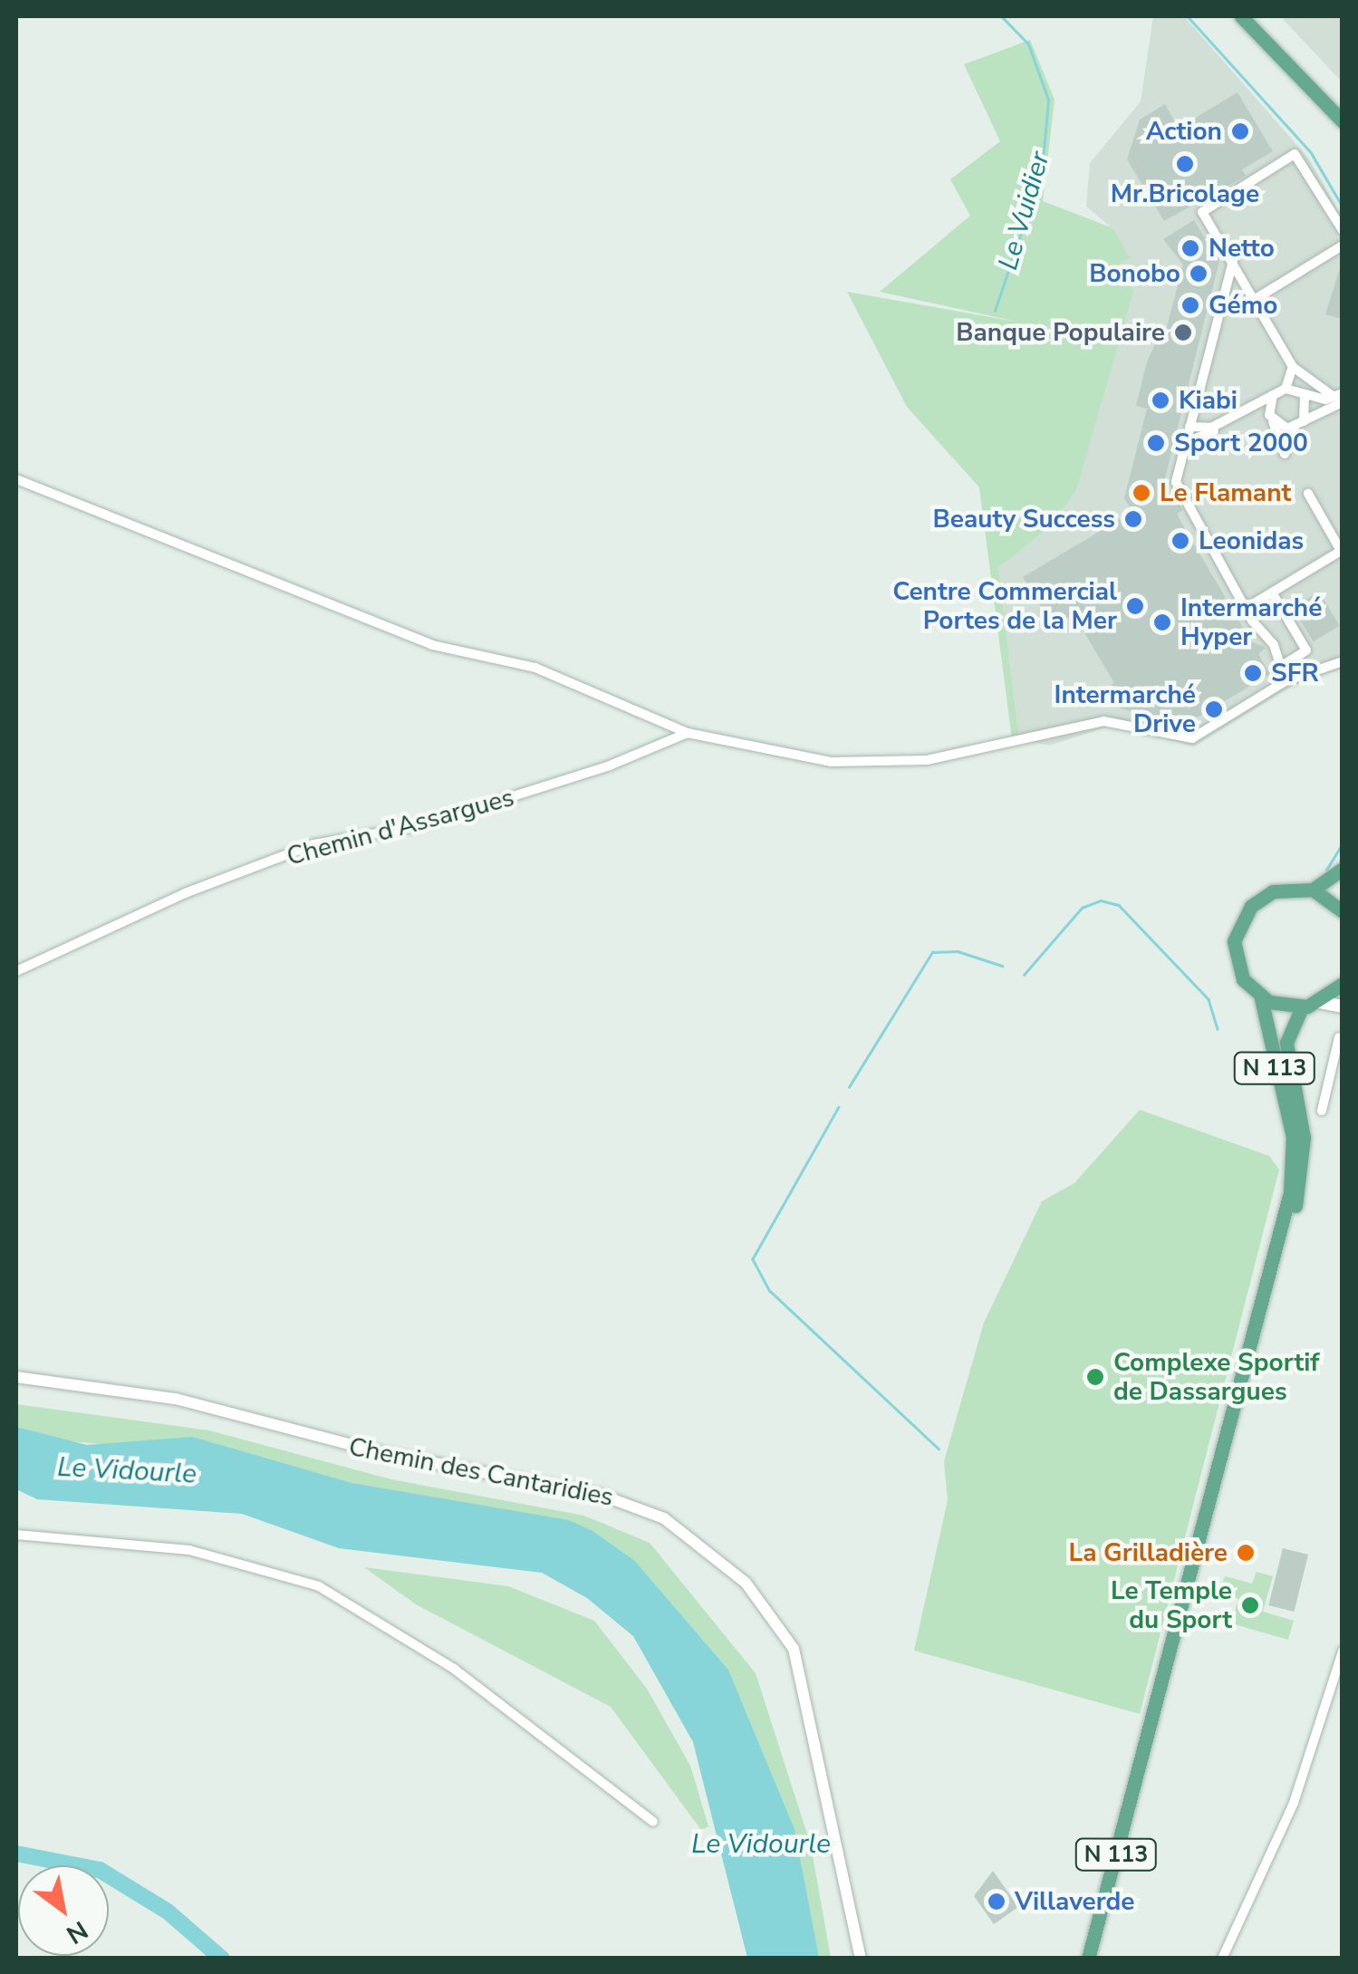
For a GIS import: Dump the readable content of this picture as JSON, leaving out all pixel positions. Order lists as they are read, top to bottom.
{
  "streets": {
    "main road": ["N 113"],
    "street": ["Chemin d'Assargues", "Chemin des Cantaridies"]
  },
  "water": ["Le Vuidier", "Le Vidourle"],
  "places": [
    "Action",
    "Mr.Bricolage",
    "Netto",
    "Bonobo",
    "Gémo",
    "Banque Populaire",
    "Kiabi",
    "Sport 2000",
    "Le Flamant",
    "Beauty Success",
    "Leonidas",
    "Centre Commercial Portes de la Mer",
    "Intermarché Hyper",
    "SFR",
    "Intermarché Drive",
    "Complexe Sportif de Dassargues",
    "La Grilladière",
    "Le Temple du Sport",
    "Villaverde"
  ],
  "north": "bottom right"
}
